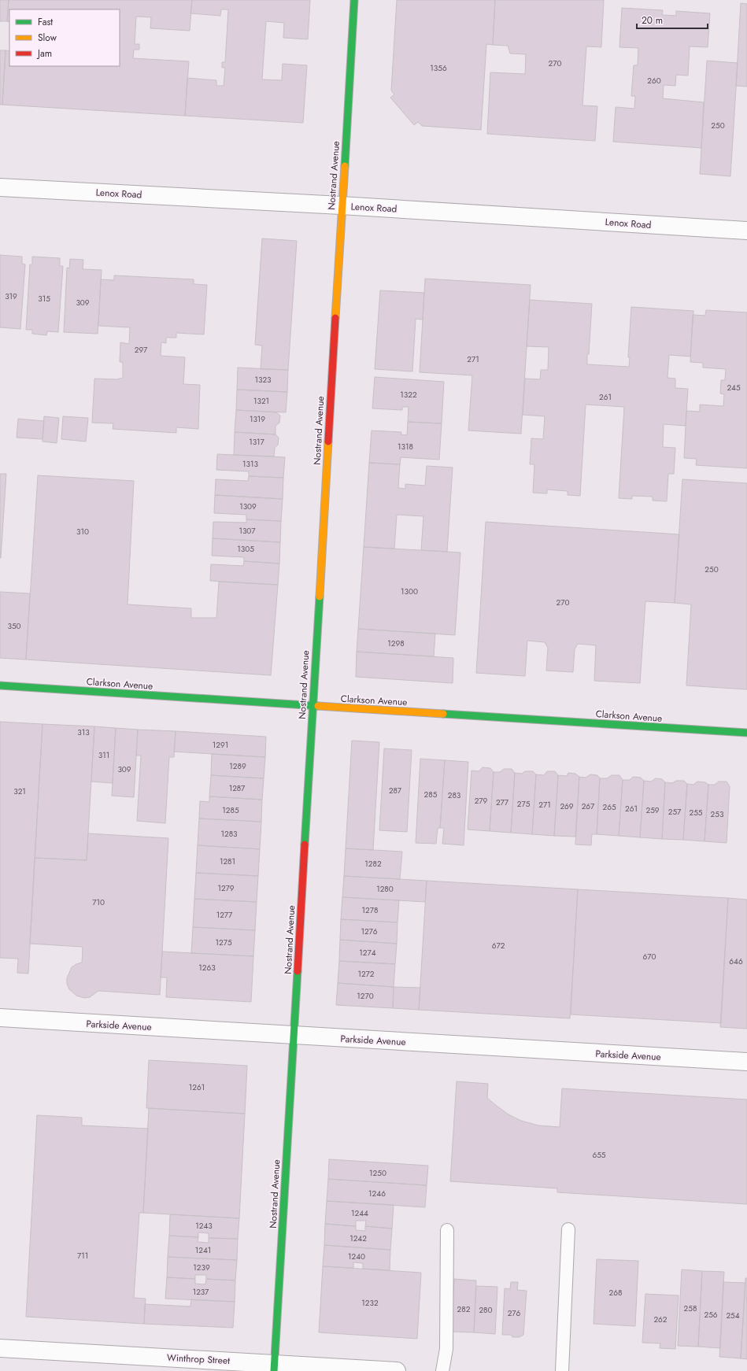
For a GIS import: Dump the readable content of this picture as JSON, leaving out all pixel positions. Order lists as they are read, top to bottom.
{
  "streets": {
    "main road": ["Nostrand Avenue", "Clarkson Avenue"],
    "street": ["Lenox Road", "Parkside Avenue", "Winthrop Street"]
  },
  "crossings": [
    ["Nostrand Avenue", "Lenox Road"],
    ["Nostrand Avenue", "Clarkson Avenue"],
    ["Nostrand Avenue", "Parkside Avenue"],
    ["Nostrand Avenue", "Winthrop Street"]
  ],
  "house_numbers": [
    "270",
    "1356",
    "260",
    "250",
    "319",
    "315",
    "309",
    "297",
    "271",
    "1323",
    "245",
    "1322",
    "261",
    "1321",
    "1319",
    "1317",
    "1318",
    "1313",
    "1309",
    "1307",
    "310",
    "1305",
    "250",
    "1300",
    "270",
    "350",
    "1298",
    "313",
    "1291",
    "311",
    "1289",
    "309",
    "1287",
    "287",
    "321",
    "285",
    "283",
    "279",
    "277",
    "275",
    "271",
    "269",
    "267",
    "265",
    "261",
    "1285",
    "259",
    "257",
    "255",
    "253",
    "1283",
    "1281",
    "1282",
    "1279",
    "1280",
    "710",
    "1278",
    "1277",
    "1276",
    "1275",
    "672",
    "1274",
    "670",
    "646",
    "1263",
    "1272",
    "1270",
    "1261",
    "655",
    "1250",
    "1246",
    "1244",
    "1243",
    "1242",
    "1241",
    "711",
    "1240",
    "1239",
    "1237",
    "268",
    "1232",
    "258",
    "282",
    "280",
    "276",
    "256",
    "254",
    "262"
  ],
  "legend": ["Fast", "Slow", "Jam"],
  "scale_bar": "20 m"
}
